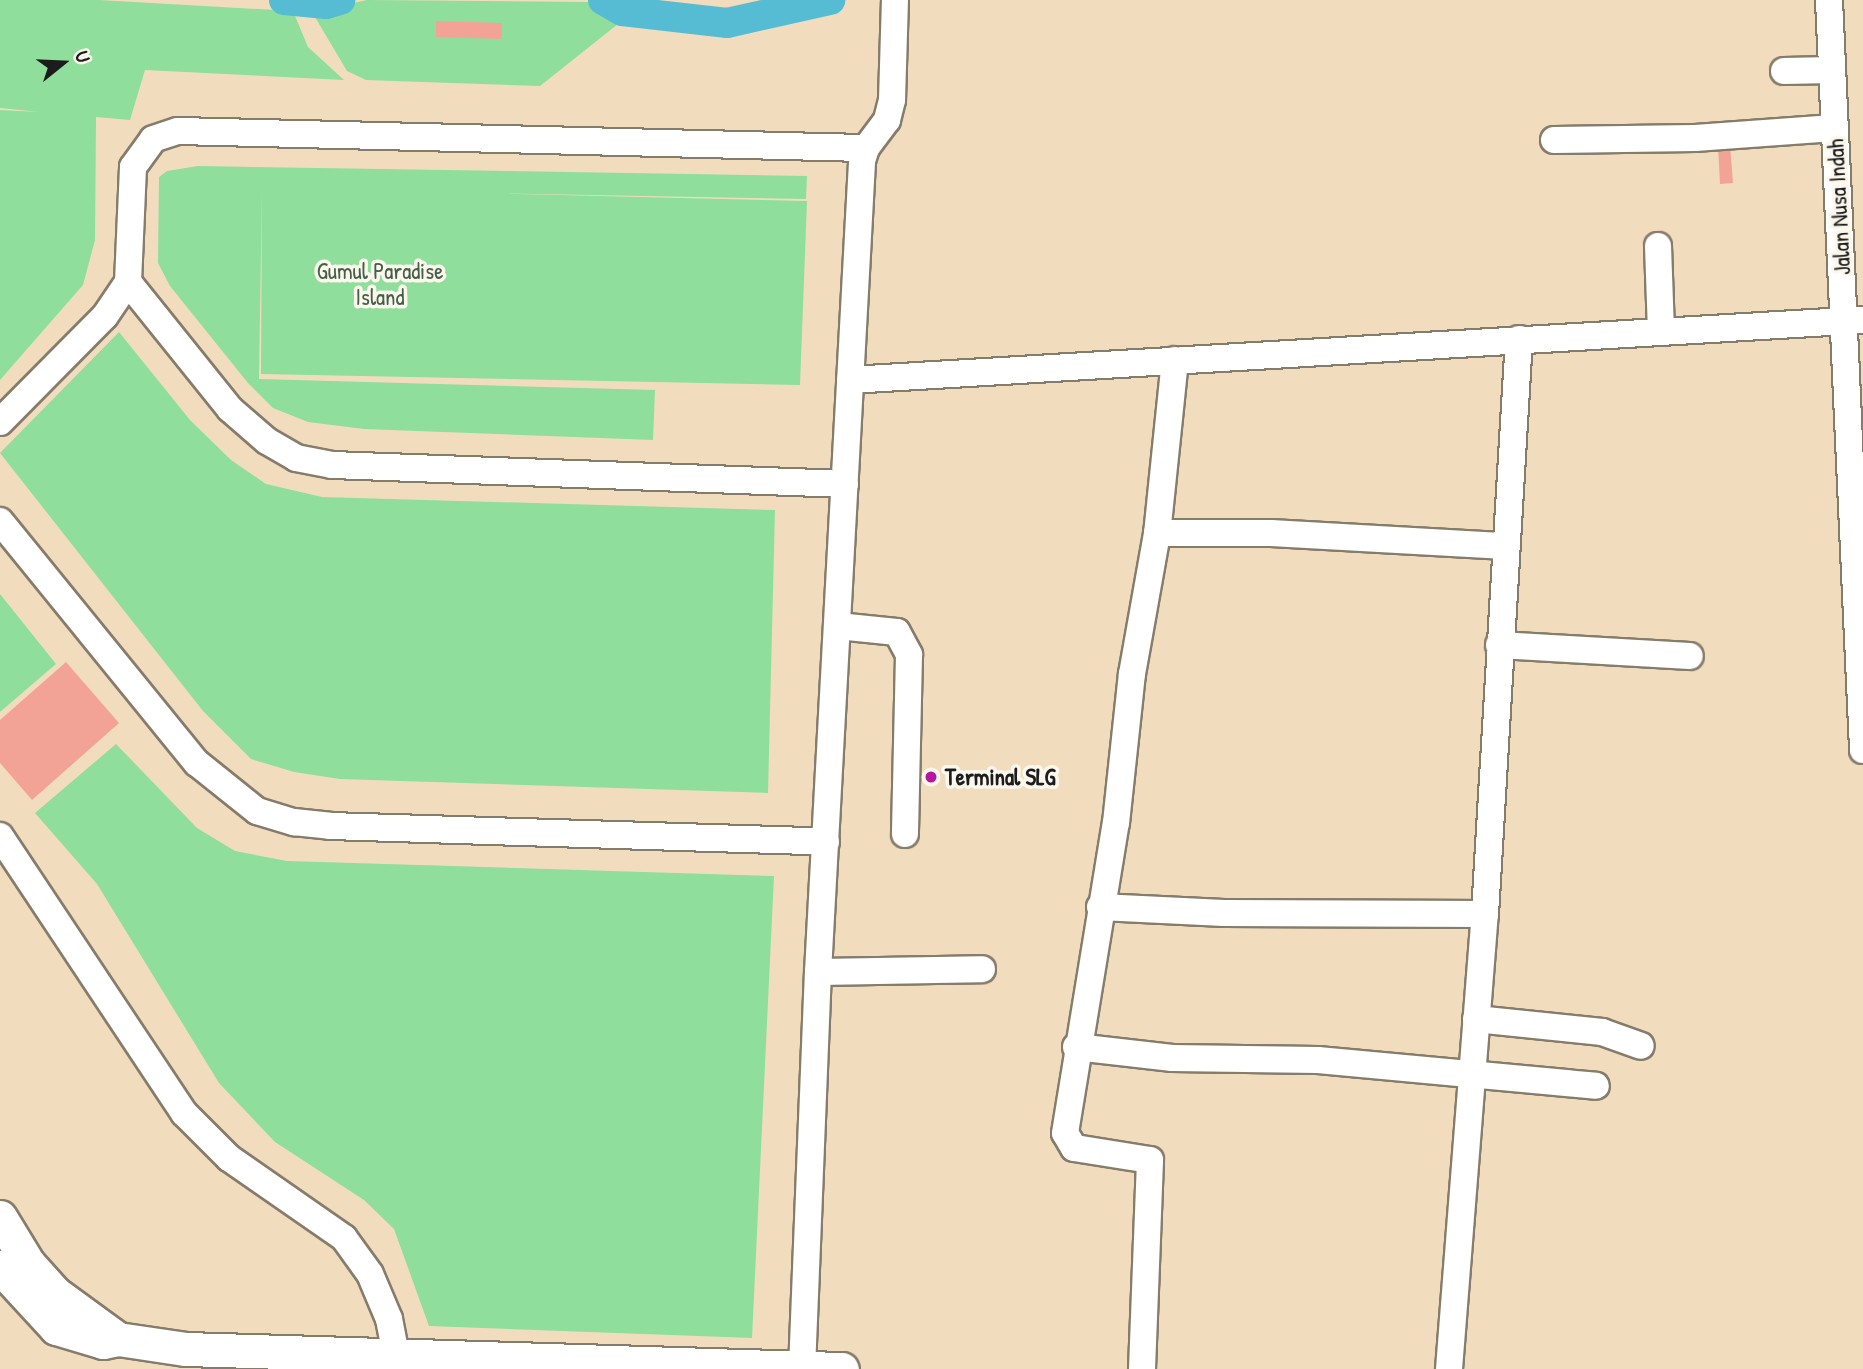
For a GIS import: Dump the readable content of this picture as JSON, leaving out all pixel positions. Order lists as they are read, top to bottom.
{
  "streets": {
    "street": ["Jalan Nusa Indah"]
  },
  "parks": ["Gumul Paradise Island"],
  "places": ["Terminal SLG"],
  "north": "right"
}
